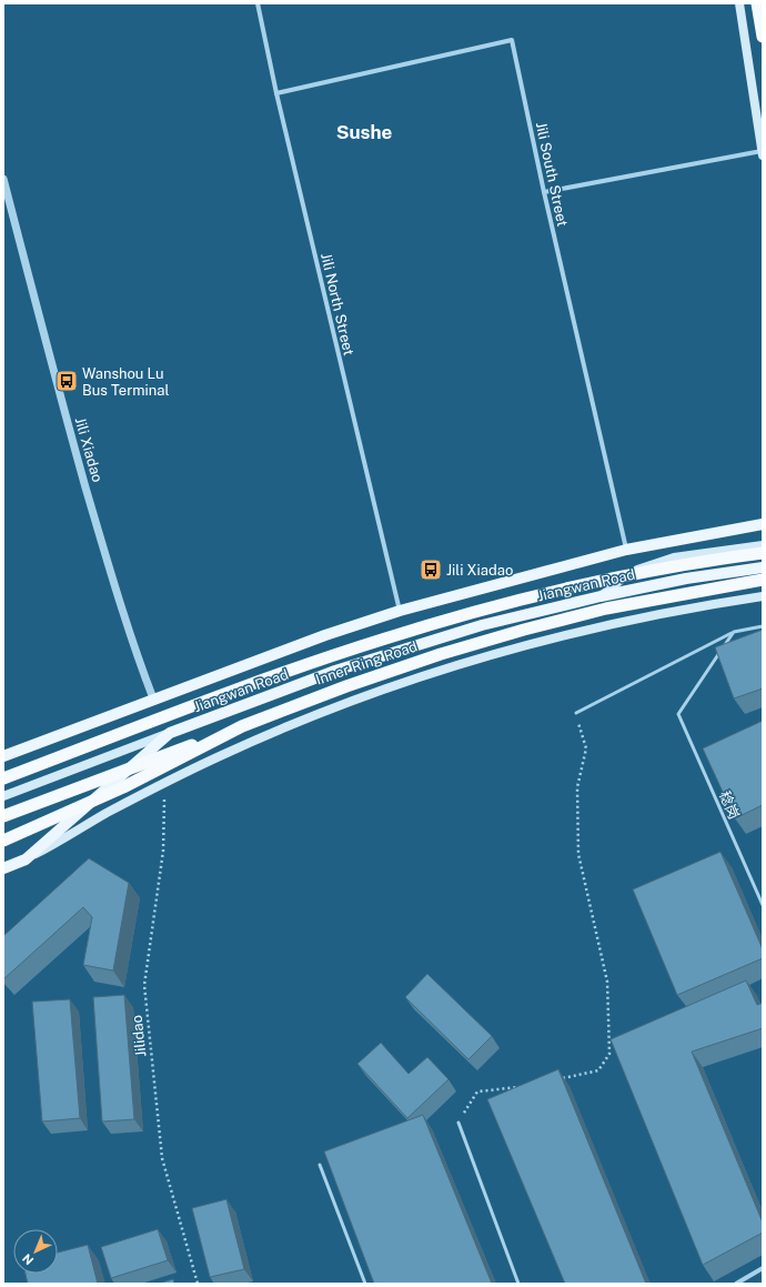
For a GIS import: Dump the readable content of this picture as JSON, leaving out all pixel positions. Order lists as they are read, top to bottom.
{
  "streets": {
    "highway": ["Inner Ring Road"],
    "main road": ["Jiangwan Road"],
    "street": ["Jili South Street", "Jili North Street", "Jili Xiadao"],
    "lane": ["稔岗"],
    "path": ["Jilidao"]
  },
  "crossings": [
    ["Jili South Street", "Jili North Street"],
    ["Jili South Street", "Jiangwan Road"],
    ["Jili North Street", "Jiangwan Road"],
    ["Jili Xiadao", "Jiangwan Road"]
  ],
  "districts": ["Sushe"],
  "places": {
    "bus stop": ["Wanshou Lu Bus Terminal", "Jili Xiadao"]
  },
  "north": "bottom left"
}
